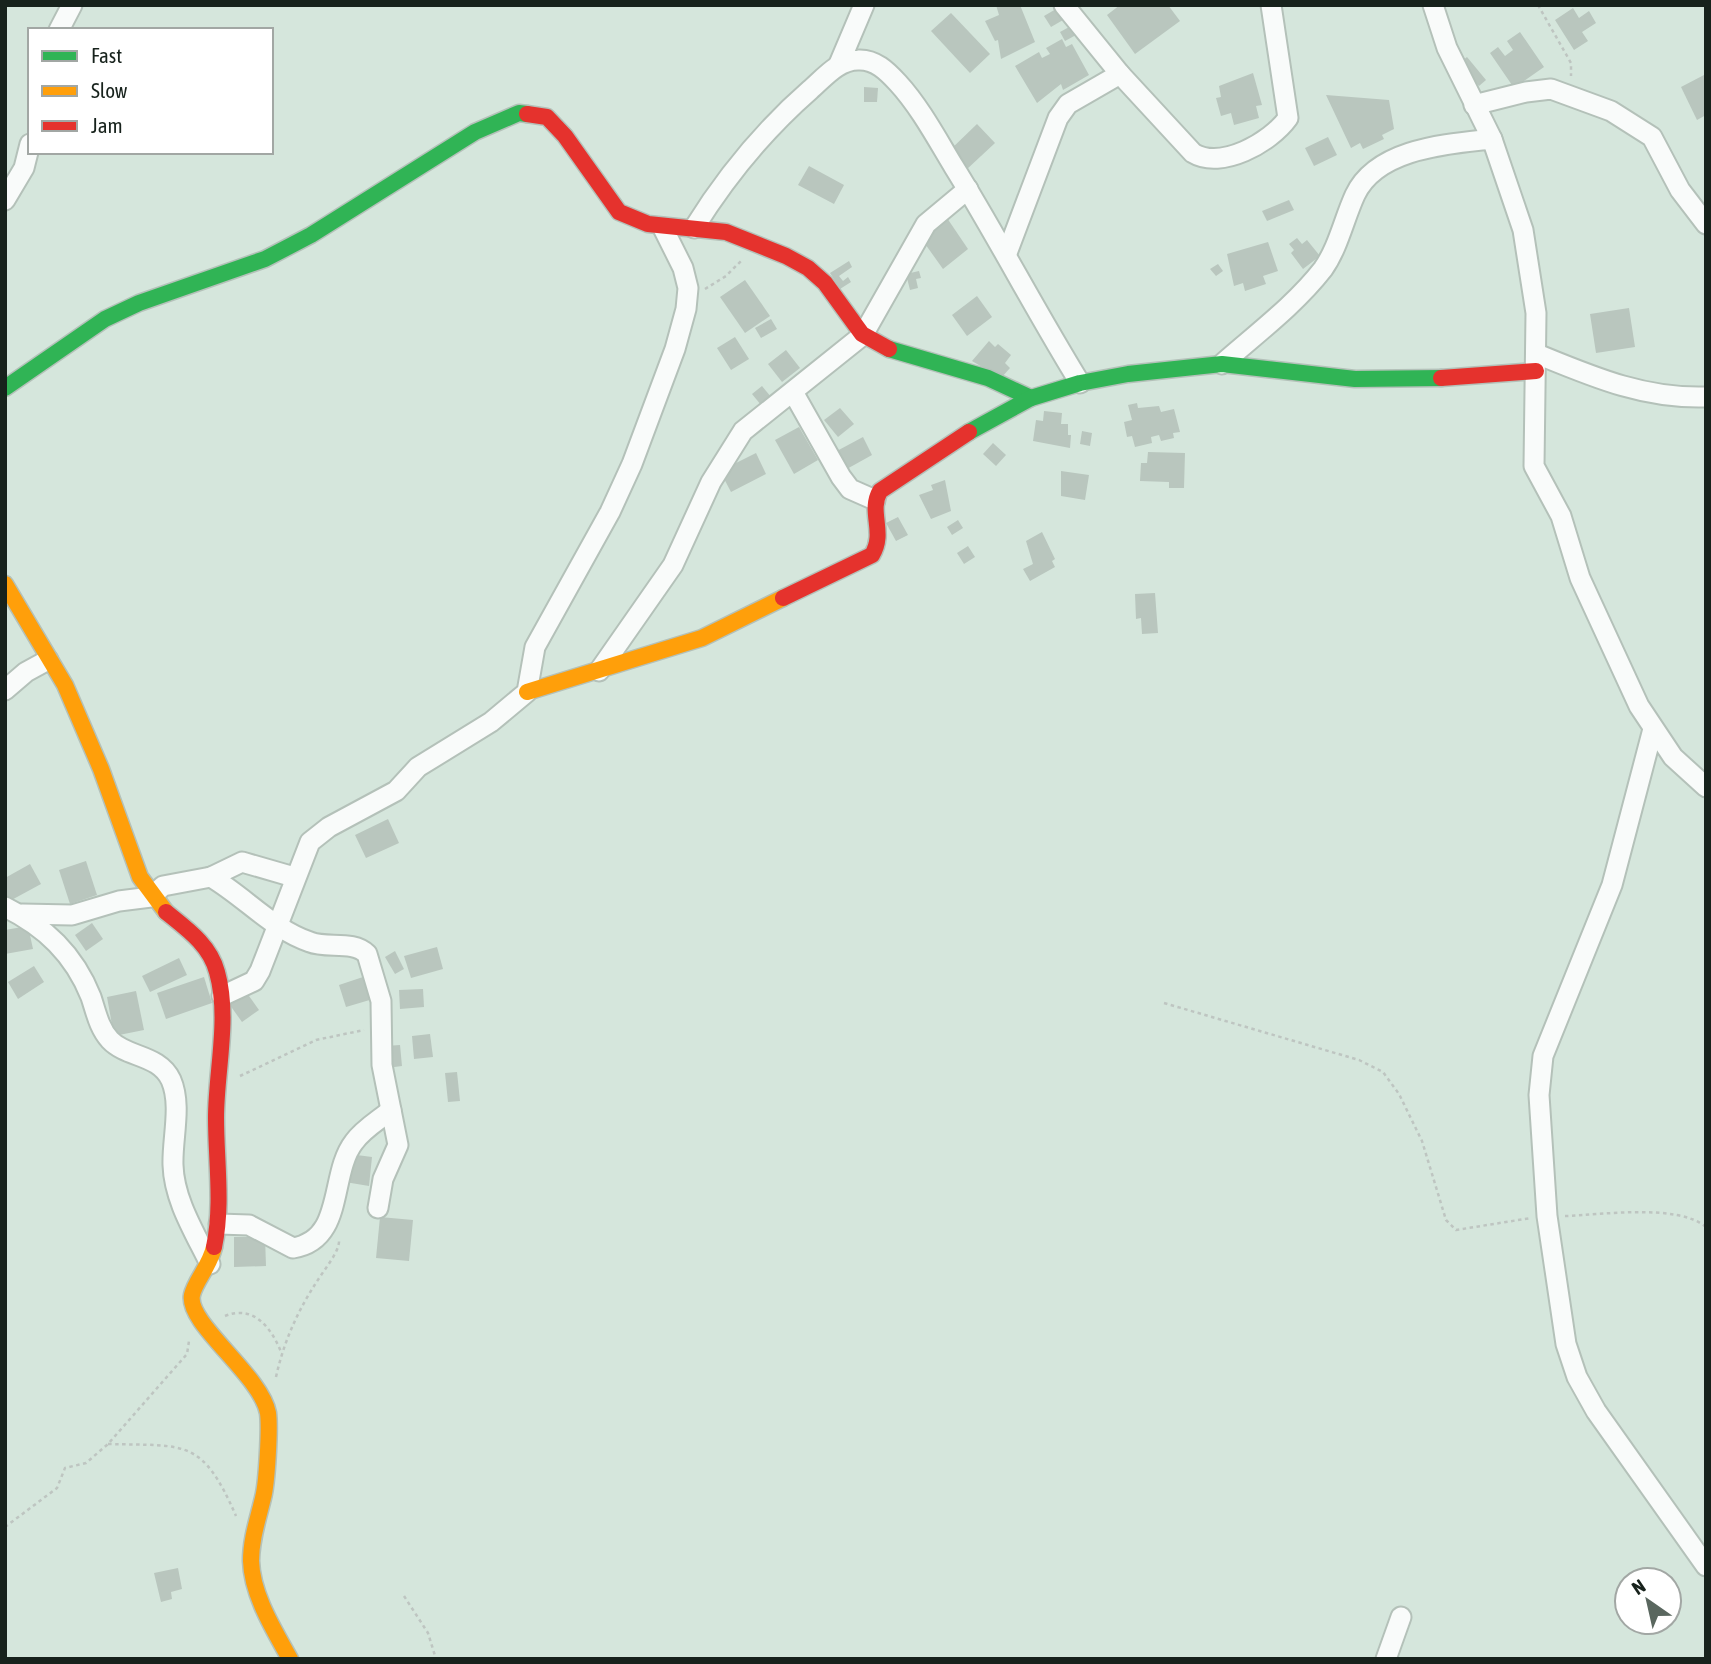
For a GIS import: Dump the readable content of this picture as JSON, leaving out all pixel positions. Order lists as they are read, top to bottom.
{
  "legend": ["Fast", "Slow", "Jam"],
  "north": "top left"
}
